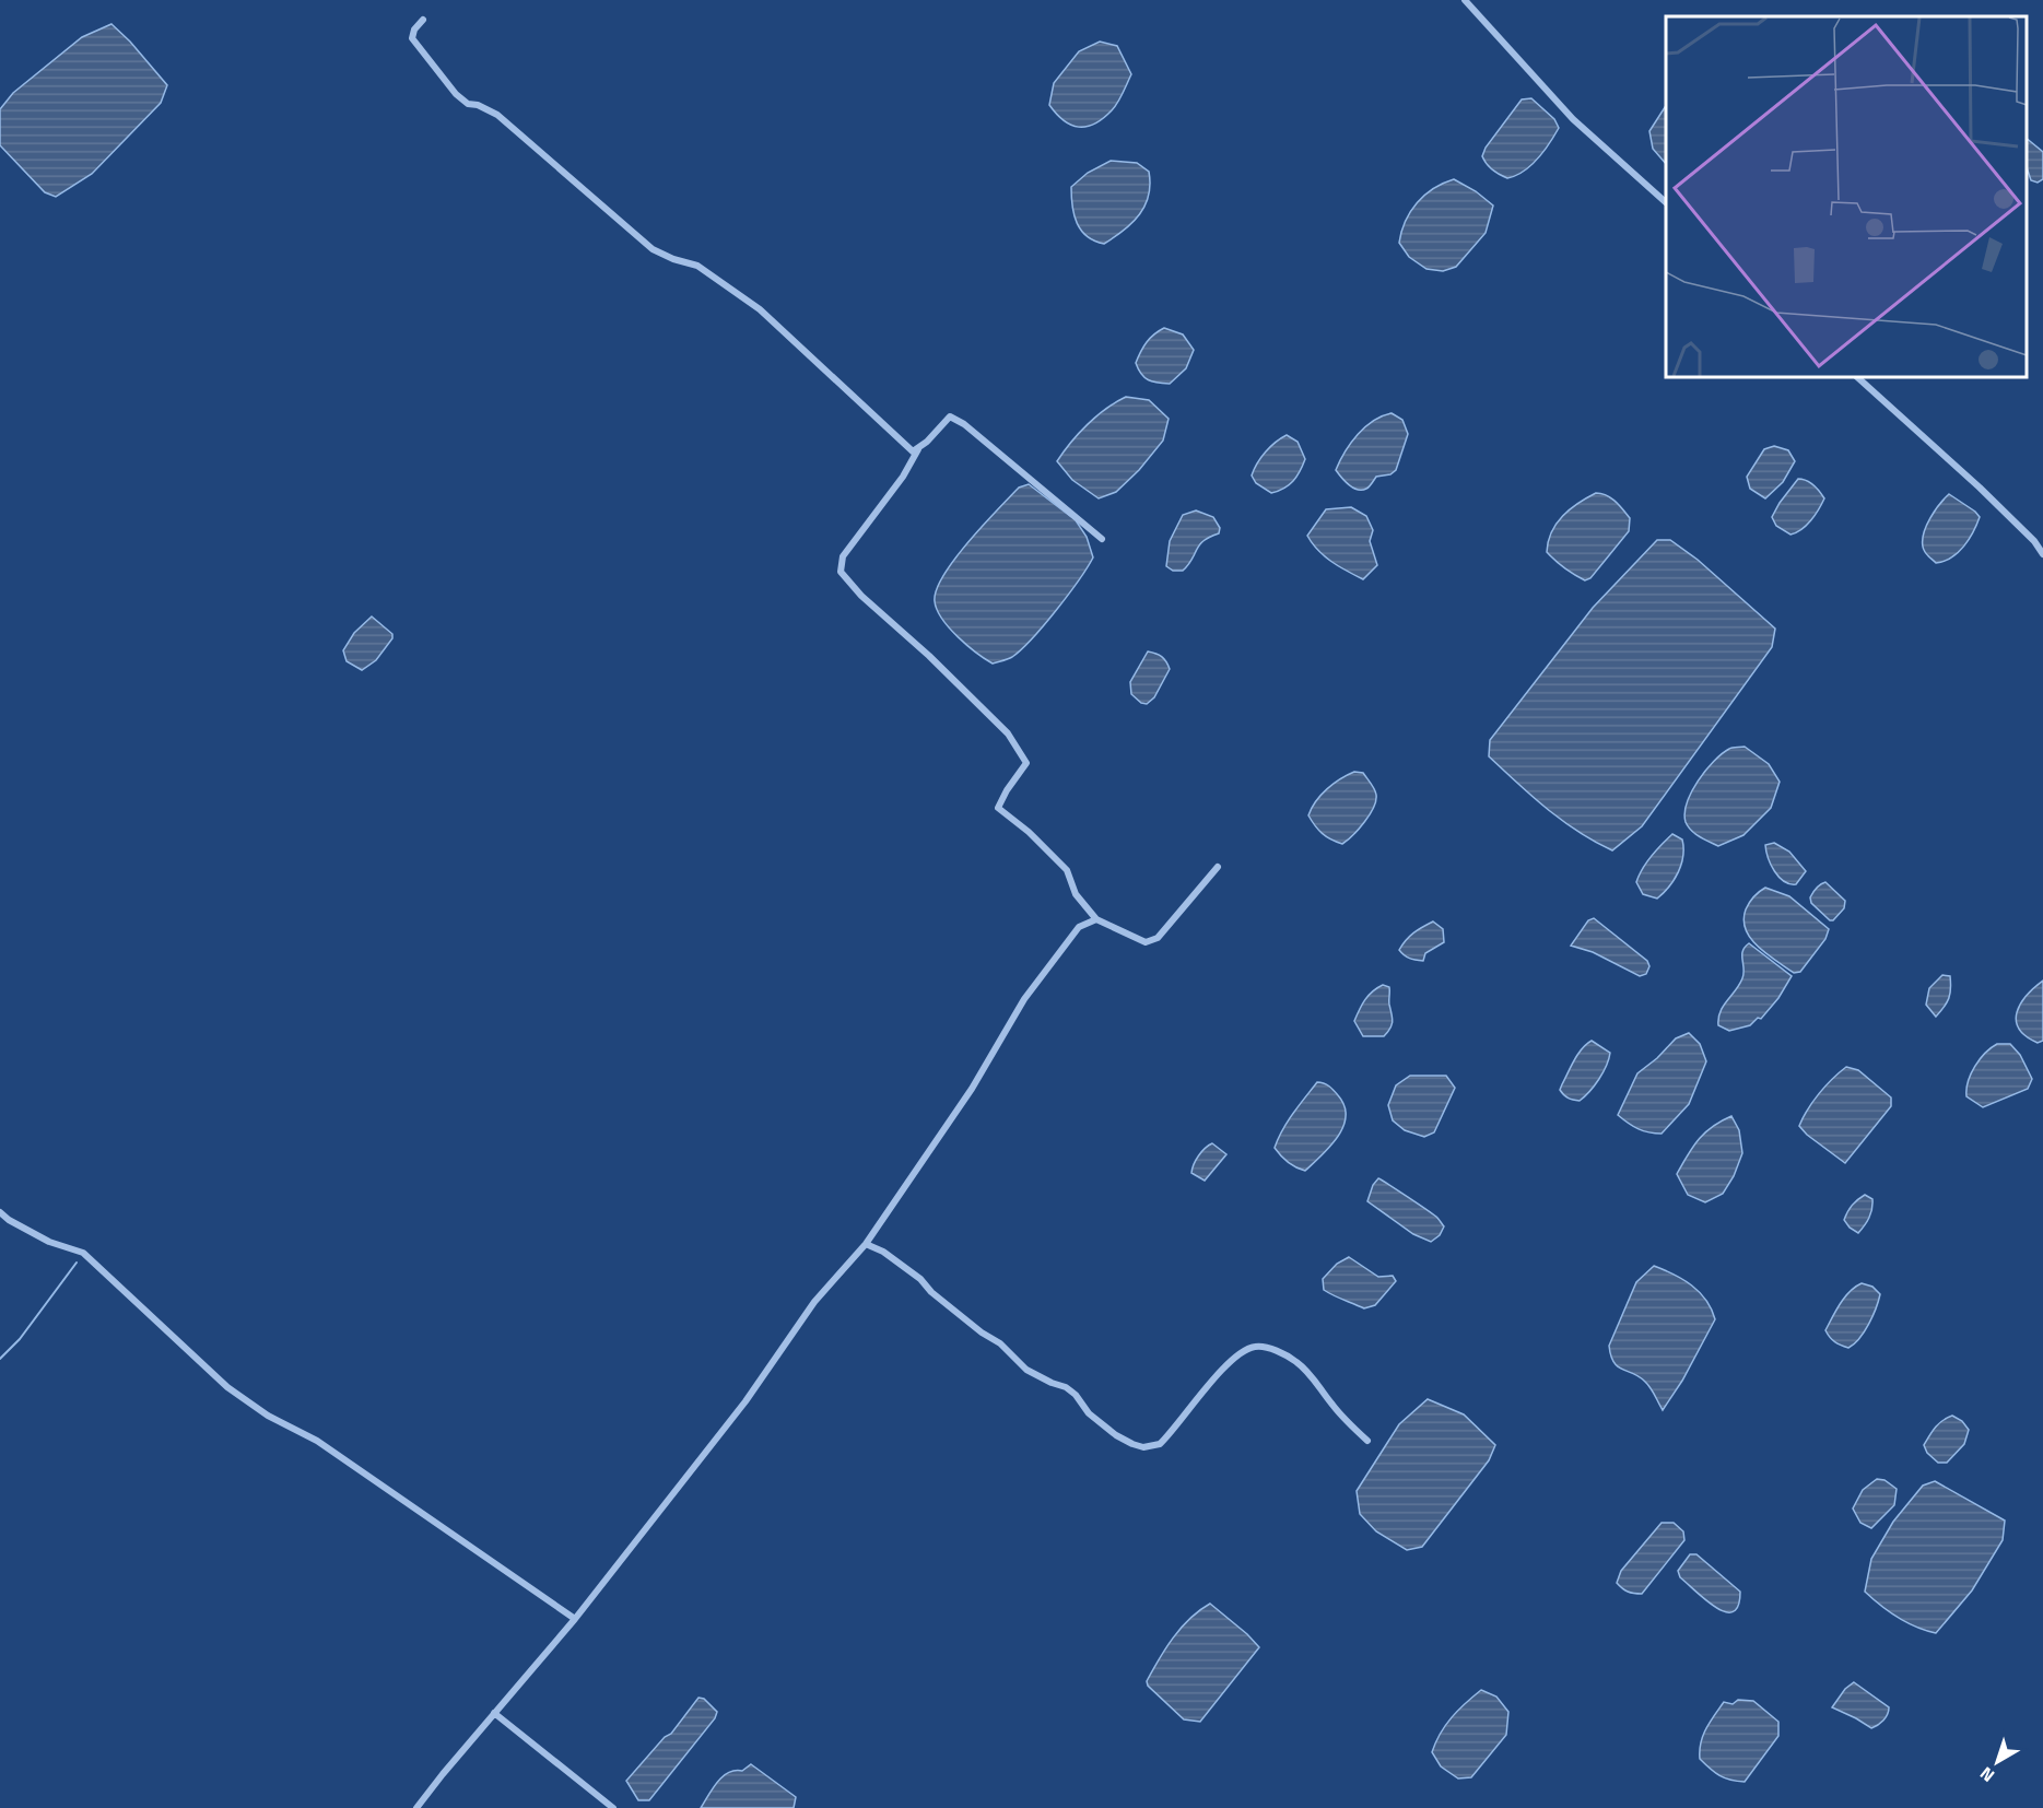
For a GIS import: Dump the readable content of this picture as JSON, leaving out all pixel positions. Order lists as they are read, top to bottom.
{
  "north": "bottom left"
}
